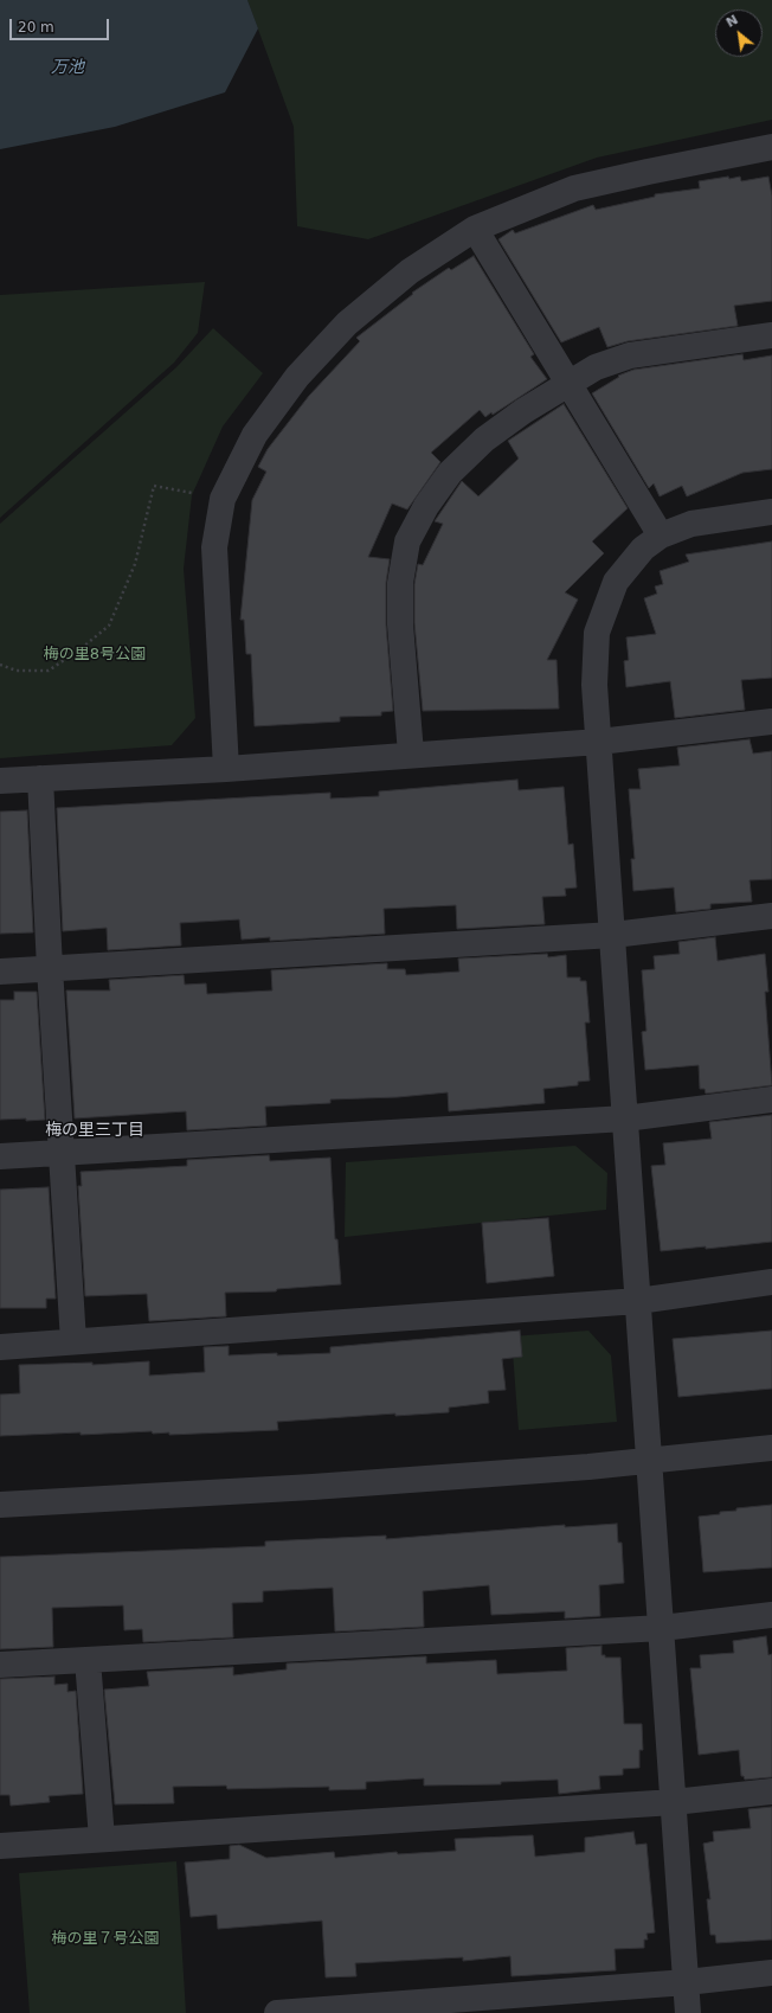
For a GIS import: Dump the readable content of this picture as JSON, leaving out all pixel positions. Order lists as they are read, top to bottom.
{
  "districts": ["梅の里三丁目"],
  "water": ["万池"],
  "parks": ["梅の里8号公園", "梅の里７号公園"],
  "scale_bar": "20 m",
  "north": "top left"
}
